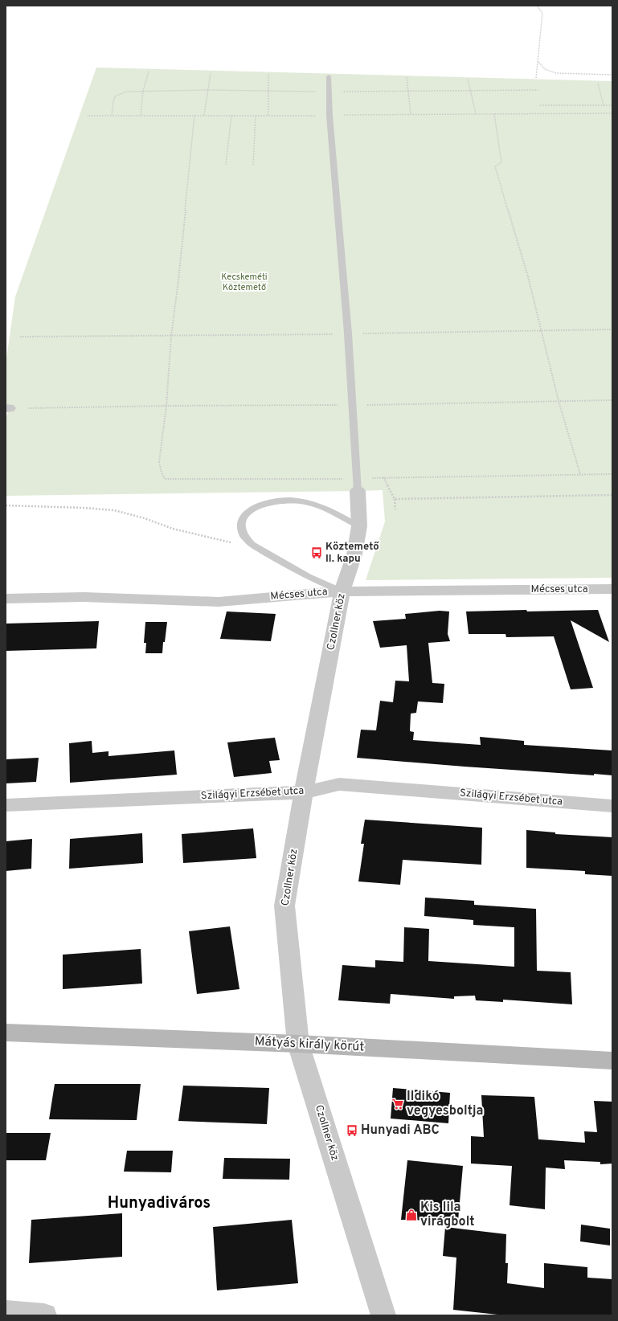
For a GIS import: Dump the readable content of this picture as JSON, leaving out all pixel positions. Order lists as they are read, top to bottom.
{
  "streets": {
    "street": [
      "Mécses utca",
      "Czollner köz",
      "Szilágyi Erzsébet utca",
      "Mátyás király körút"
    ]
  },
  "crossings": [
    ["Mécses utca", "Czollner köz"],
    ["Czollner köz", "Szilágyi Erzsébet utca"],
    ["Czollner köz", "Mátyás király körút"]
  ],
  "districts": ["Hunyadiváros"],
  "parks": ["Kecskeméti Köztemető"],
  "places": {
    "bus stop": ["Köztemető II. kapu", "Hunyadi ABC"],
    "supermarket": ["Ildikó vegyesboltja"],
    "shop": ["Kis lila virágbolt"]
  }
}
